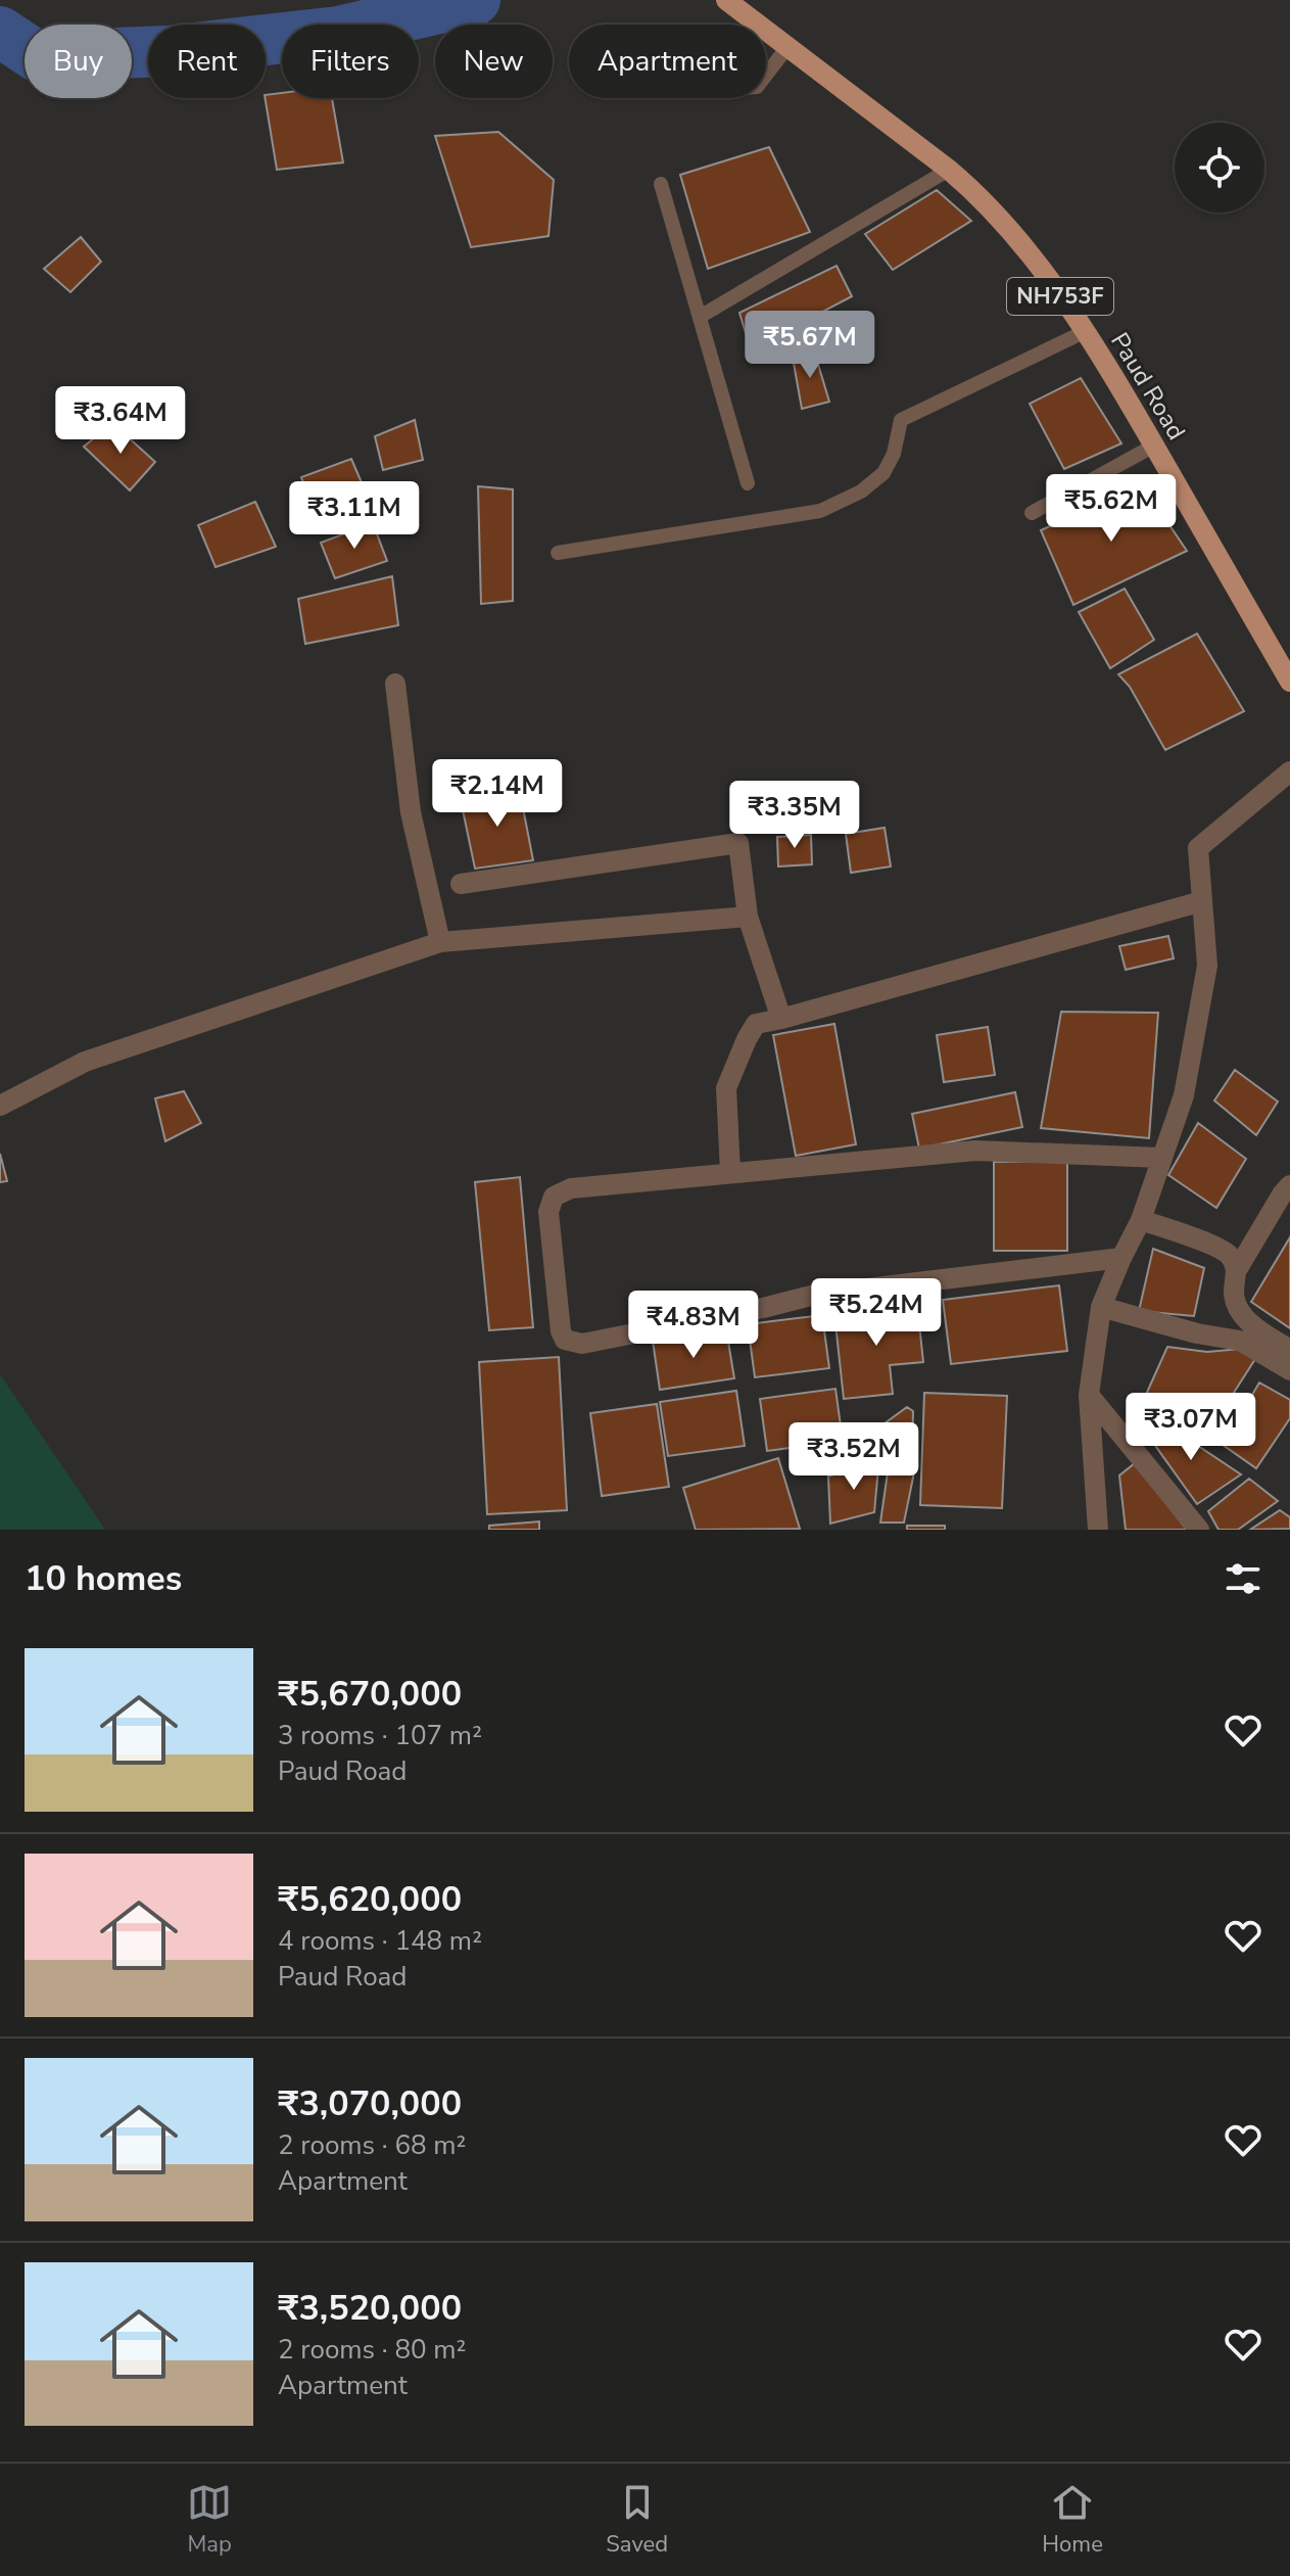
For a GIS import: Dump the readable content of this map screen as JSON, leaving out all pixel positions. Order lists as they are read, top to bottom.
{
  "streets": {
    "main road": ["NH753F", "Paud Road"]
  },
  "page": {
    "chip": [
      "Buy",
      "Rent",
      "Filters",
      "New",
      "Apartment"
    ],
    "price": [
      "₹5.67M",
      "₹3.64M",
      "₹5.62M",
      "₹3.11M",
      "₹2.14M",
      "₹3.35M",
      "₹5.24M",
      "₹4.83M",
      "₹3.07M",
      "₹3.52M"
    ],
    "heading": "10 homes",
    "list": [
      {
        "name": "₹5,670,000",
        "note": "3 rooms · 107 m² · Paud Road"
      },
      {
        "name": "₹5,620,000",
        "note": "4 rooms · 148 m² · Paud Road"
      },
      {
        "name": "₹3,070,000",
        "note": "2 rooms · 68 m² · Apartment"
      },
      {
        "name": "₹3,520,000",
        "note": "2 rooms · 80 m² · Apartment"
      }
    ],
    "tabs": ["Map", "Saved", "Home"]
  }
}
